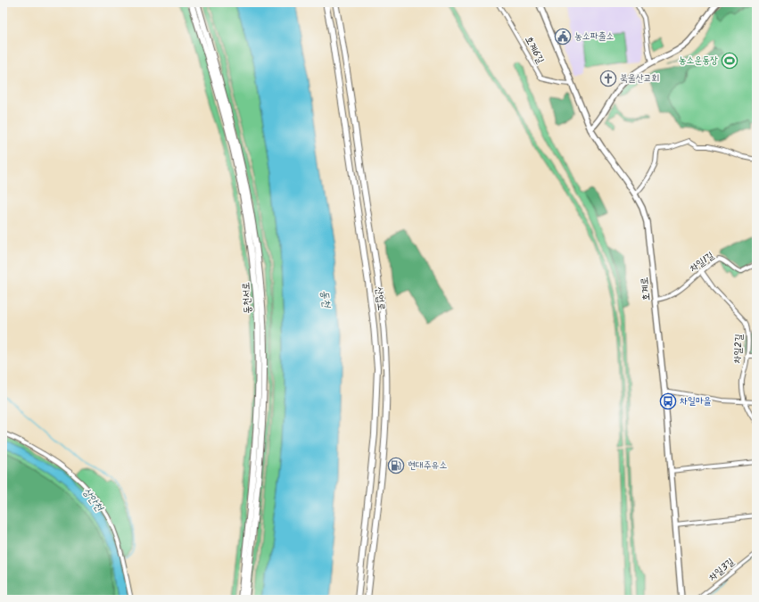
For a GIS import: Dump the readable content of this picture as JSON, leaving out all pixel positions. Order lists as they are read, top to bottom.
{
  "streets": {
    "main road": ["동천서로", "산업로"],
    "street": [
      "호계6길",
      "차일1길",
      "호계로",
      "차일2길",
      "차일3길"
    ]
  },
  "crossings": [
    ["호계6길", "호계로"],
    ["차일1길", "호계로"],
    ["차일1길", "차일2길"]
  ],
  "water": ["동천", "상안천"],
  "places": {
    "public building": ["농소파출소"],
    "sports": ["농소운동장"],
    "church": ["북울산교회"],
    "bus stop": ["차일마을"],
    "fuel station": ["현대주유소"]
  }
}
